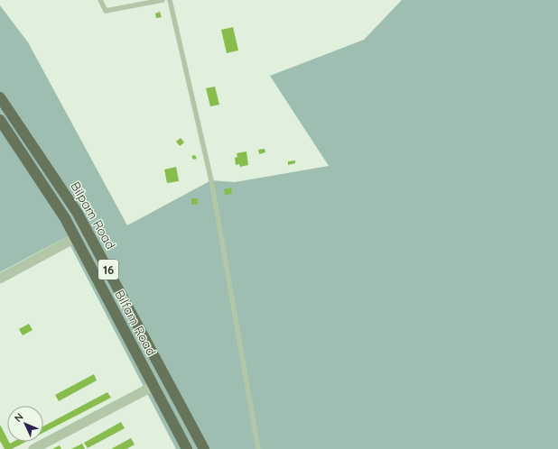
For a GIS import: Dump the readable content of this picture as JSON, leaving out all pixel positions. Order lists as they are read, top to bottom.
{
  "streets": {
    "main road": ["Bilpam Road", "16", "Bilfam Road"]
  },
  "north": "top left"
}
